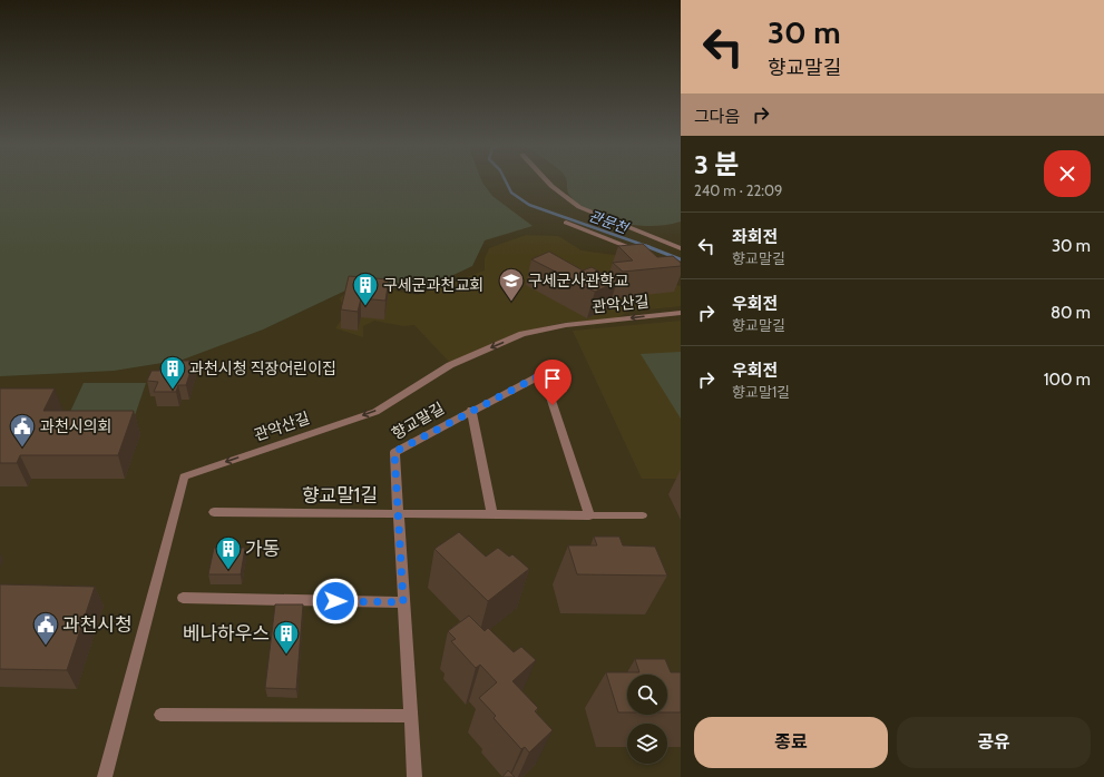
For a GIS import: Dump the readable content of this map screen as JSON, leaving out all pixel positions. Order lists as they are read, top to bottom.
{
  "streets": {
    "street": ["관악산길", "향교말길", "향교말1길"]
  },
  "crossings": [
    ["향교말길", "향교말1길"]
  ],
  "one_way": ["관악산길"],
  "water": ["관문천"],
  "places": {
    "school or university": ["구세군사관학교"],
    "building": [
      "구세군과천교회",
      "과천시청 직장어린이집",
      "가동",
      "베나하우스"
    ],
    "public building": ["과천시의회", "과천시청"]
  },
  "page": {
    "turn": ["30 m", "향교말길"],
    "then": "그다음",
    "heading": ["3 분", "240 m · 22:09"],
    "list": [
      {
        "name": "좌회전",
        "note": "향교말길",
        "value": "30 m"
      },
      {
        "name": "우회전",
        "note": "향교말길",
        "value": "80 m"
      },
      {
        "name": "우회전",
        "note": "향교말1길",
        "value": "100 m"
      }
    ],
    "buttons": ["종료", "공유"]
  }
}
